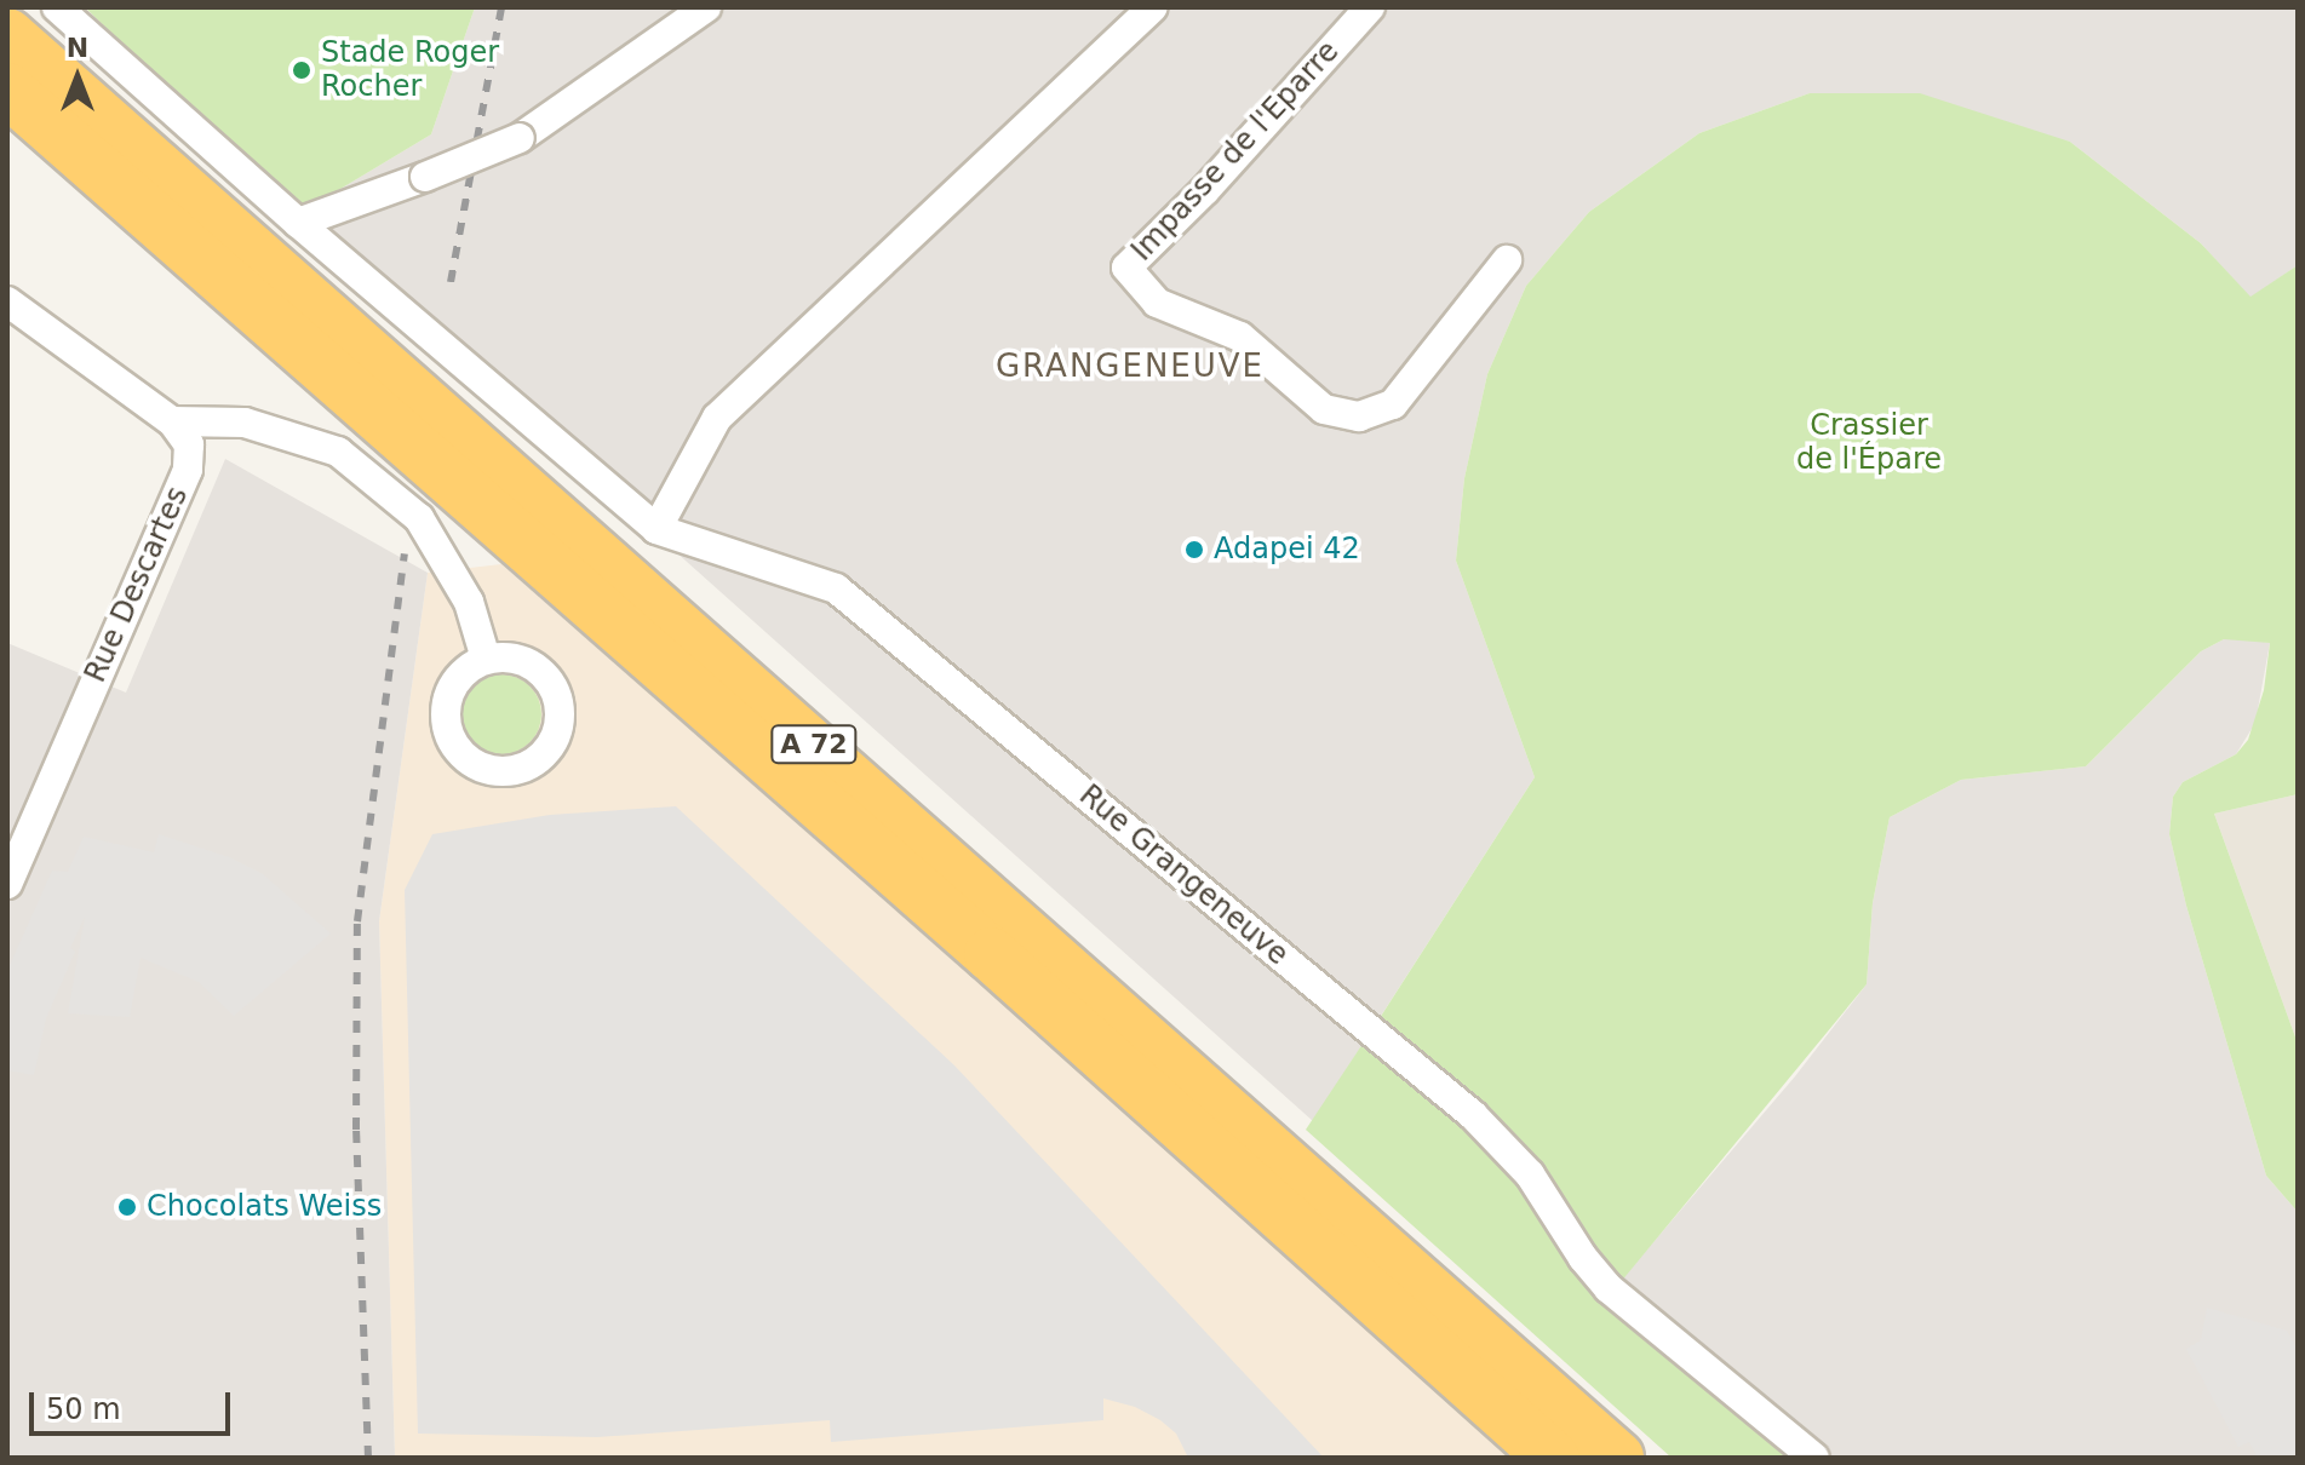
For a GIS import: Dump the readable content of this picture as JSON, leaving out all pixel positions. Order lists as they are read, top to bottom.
{
  "streets": {
    "highway": ["A 72"],
    "street": ["Impasse de l'Eparre", "Rue Descartes", "Rue Grangeneuve"]
  },
  "districts": ["GRANGENEUVE"],
  "parks": ["Crassier de l'Épare"],
  "places": ["Stade Roger Rocher", "Adapei 42", "Chocolats Weiss"],
  "scale_bar": "50 m",
  "north": "top"
}
